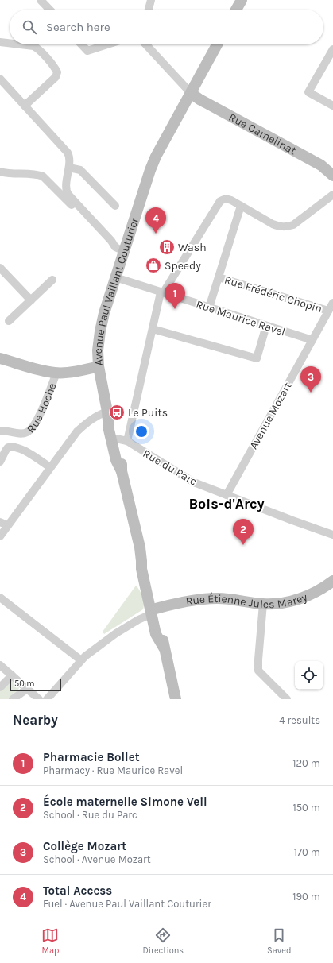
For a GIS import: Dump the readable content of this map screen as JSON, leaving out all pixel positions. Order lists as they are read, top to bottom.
{
  "streets": {
    "street": [
      "Rue Camelinat",
      "Avenue Paul Vaillant Couturier",
      "Rue Frédéric Chopin",
      "Rue Maurice Ravel",
      "Rue Hoche",
      "Avenue Mozart",
      "Rue du Parc",
      "Rue Étienne Jules Marey"
    ]
  },
  "crossings": [
    ["Rue Camelinat", "Avenue Paul Vaillant Couturier"],
    ["Avenue Paul Vaillant Couturier", "Rue Maurice Ravel"],
    ["Avenue Paul Vaillant Couturier", "Rue Hoche"],
    ["Avenue Paul Vaillant Couturier", "Rue du Parc"],
    ["Avenue Paul Vaillant Couturier", "Rue Étienne Jules Marey"],
    ["Rue Frédéric Chopin", "Avenue Mozart"],
    ["Rue Maurice Ravel", "Avenue Mozart"],
    ["Avenue Mozart", "Rue du Parc"]
  ],
  "districts": ["Bois-d'Arcy"],
  "places": {
    "building": ["Wash"],
    "shop": ["Speedy"],
    "bus stop": ["Le Puits"]
  },
  "scale_bar": "50 m",
  "page": {
    "search": "Search here",
    "pins": [
      "4",
      "1",
      "3",
      "2"
    ],
    "scale": "50 m",
    "heading": ["Nearby", "4 results"],
    "list": [
      {
        "mark": "1",
        "name": "Pharmacie Bollet",
        "note": "Pharmacy · Rue Maurice Ravel",
        "value": "120 m"
      },
      {
        "mark": "2",
        "name": "École maternelle Simone Veil",
        "note": "School · Rue du Parc",
        "value": "150 m"
      },
      {
        "mark": "3",
        "name": "Collège Mozart",
        "note": "School · Avenue Mozart",
        "value": "170 m"
      },
      {
        "mark": "4",
        "name": "Total Access",
        "note": "Fuel · Avenue Paul Vaillant Couturier",
        "value": "190 m"
      }
    ],
    "nav": ["Map", "Directions", "Saved"]
  }
}
